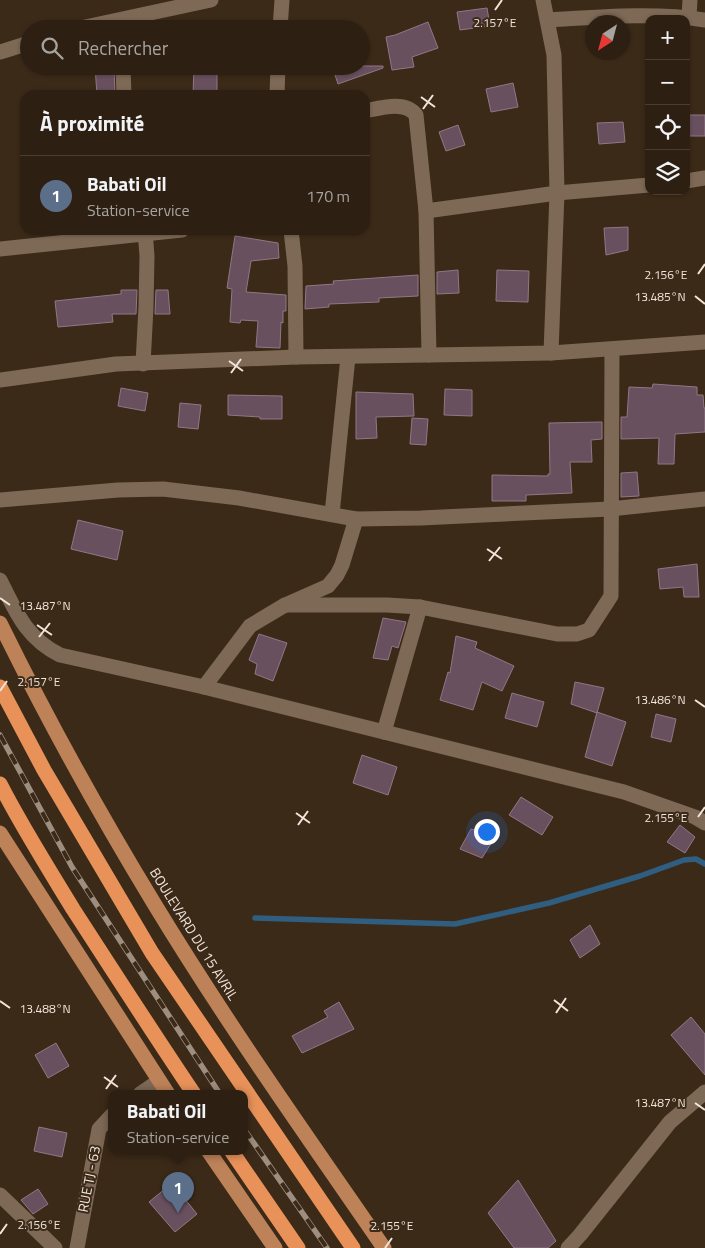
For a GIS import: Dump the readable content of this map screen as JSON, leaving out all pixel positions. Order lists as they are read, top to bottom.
{
  "streets": {
    "main road": ["BOULEVARD DU 15 AVRIL"],
    "street": ["RUE TJ - 63"]
  },
  "north": "bottom left",
  "page": {
    "map_buttons": ["+", "−"],
    "search": "Rechercher",
    "heading": "À proximité",
    "list": [
      {
        "mark": "1",
        "name": "Babati Oil",
        "note": "Station-service",
        "value": "170 m"
      }
    ],
    "popup": ["Babati Oil", "Station-service"],
    "pins": "1"
  },
  "coordinates": [
    "2.157°E",
    "2.156°E",
    "13.485°N",
    "13.487°N",
    "13.486°N",
    "2.155°E",
    "13.488°N"
  ]
}
